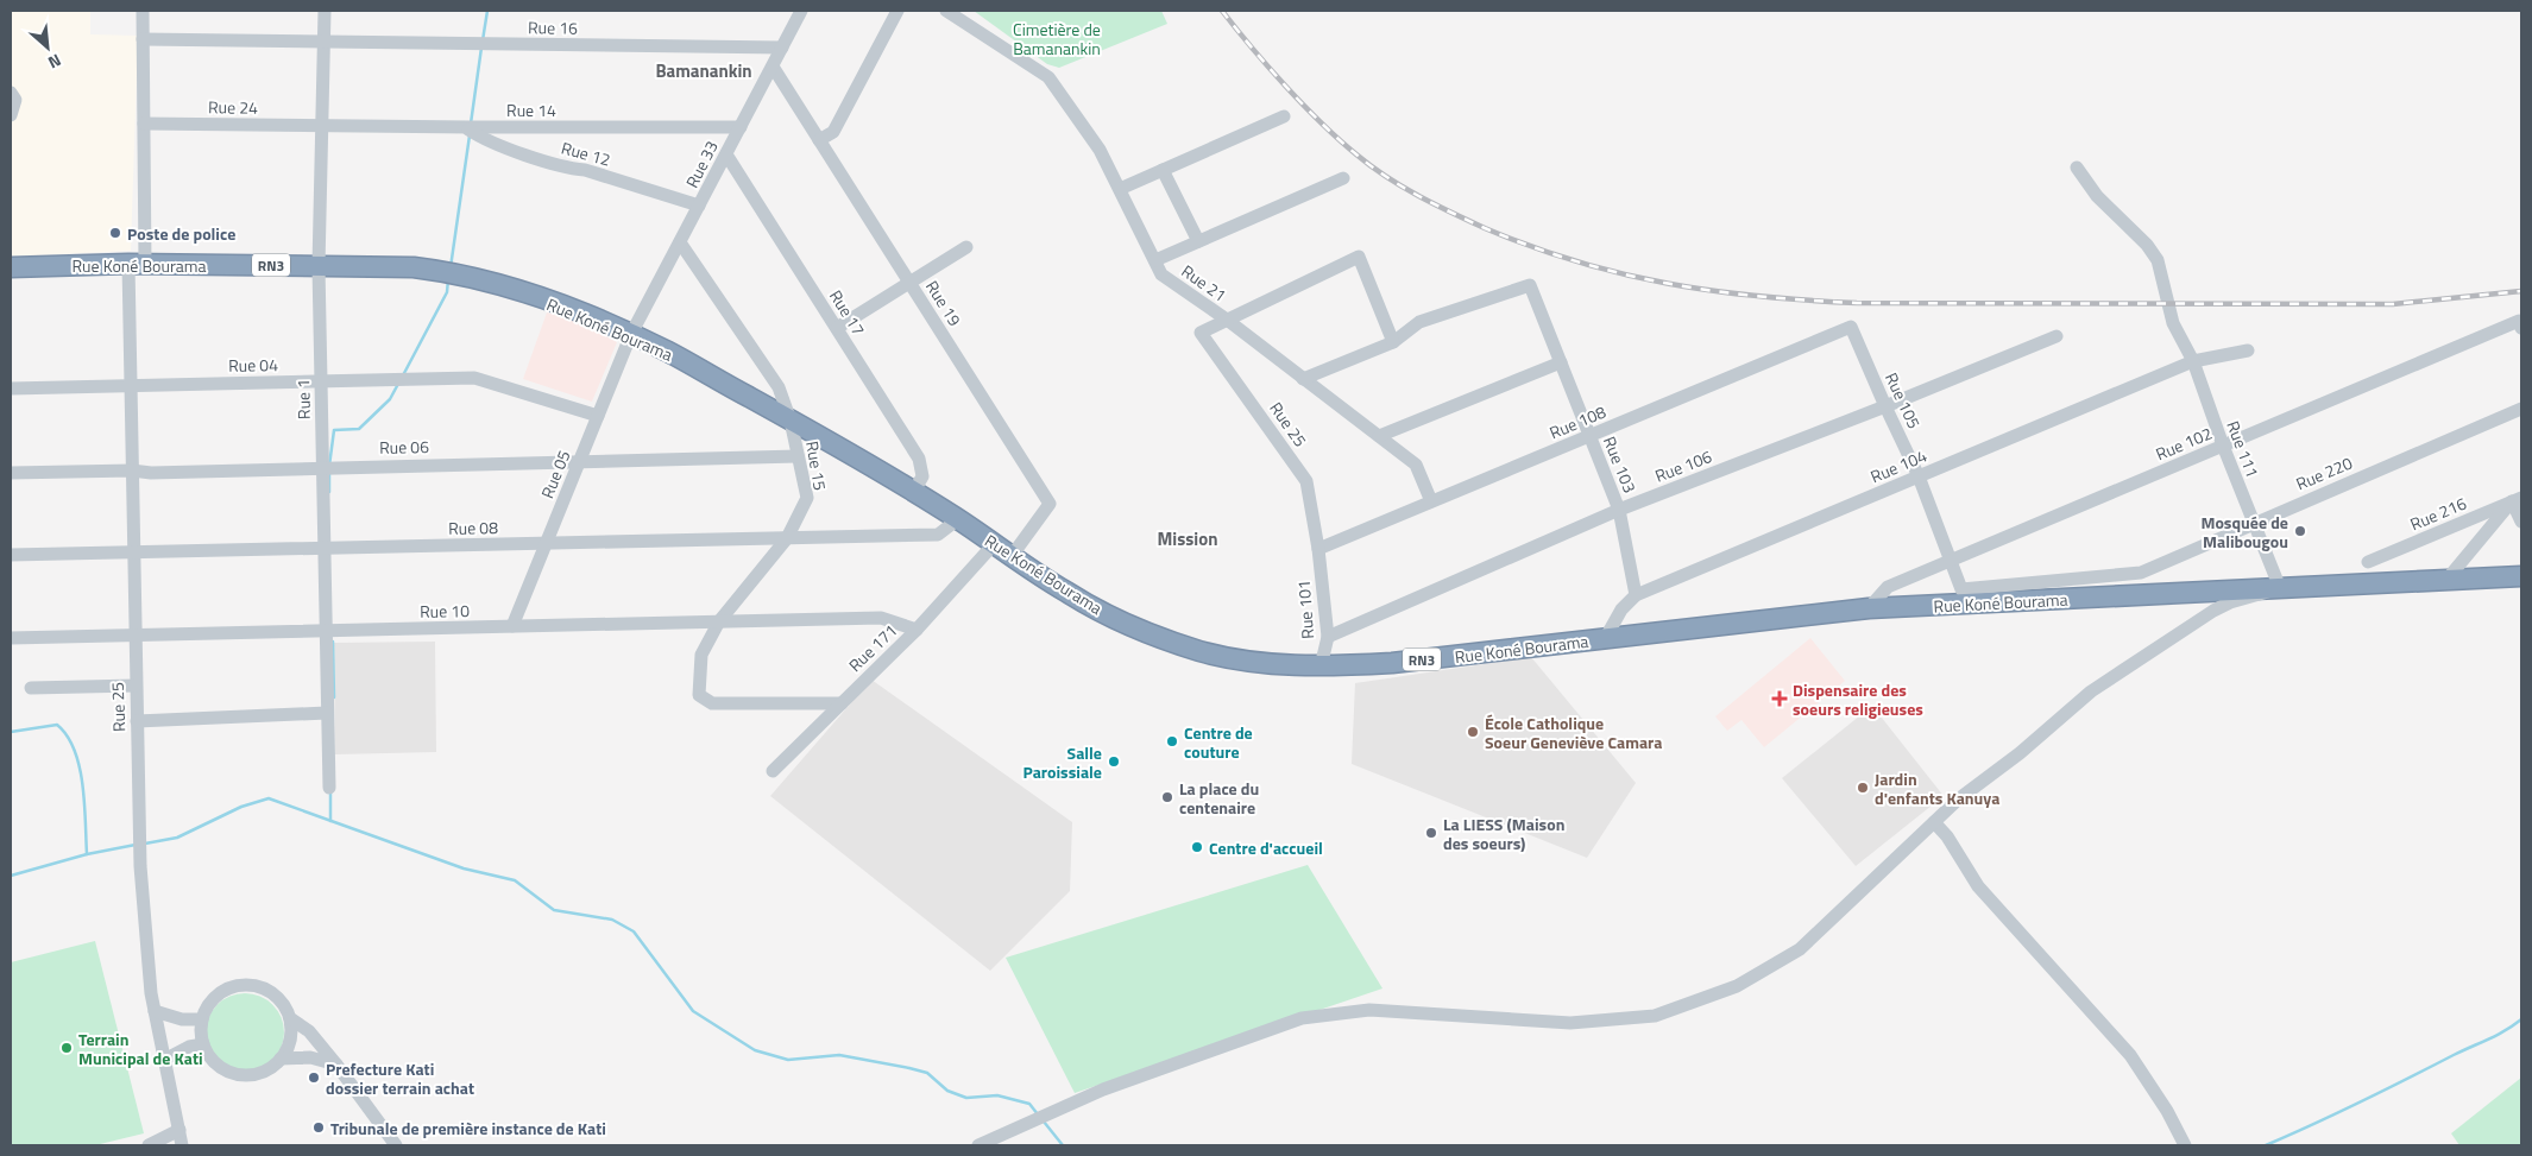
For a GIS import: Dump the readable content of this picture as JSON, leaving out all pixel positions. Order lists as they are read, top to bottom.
{
  "streets": {
    "highway": ["Rue Koné Bourama", "RN3"],
    "street": [
      "Rue 16",
      "Rue 24",
      "Rue 14",
      "Rue 12",
      "Rue 33",
      "Rue 21",
      "Rue 19",
      "Rue 17",
      "Rue 04",
      "Rue 1",
      "Rue 105",
      "Rue 108",
      "Rue 25",
      "Rue 102",
      "Rue 06",
      "Rue 111",
      "Rue 103",
      "Rue 15",
      "Rue 106",
      "Rue 104",
      "Rue 220",
      "Rue 05",
      "Rue 216",
      "Rue 08",
      "Rue 101",
      "Rue 10",
      "Rue 171"
    ]
  },
  "crossings": [
    ["Rue 16", "Rue 33"],
    ["Rue 16", "Rue 1"],
    ["Rue 16", "Rue 25"],
    ["Rue 24", "Rue 14"],
    ["Rue 24", "Rue 1"],
    ["Rue 24", "Rue 25"],
    ["Rue 14", "Rue 12"],
    ["Rue 14", "Rue 33"],
    ["Rue 14", "Rue 1"],
    ["Rue 12", "Rue 33"],
    ["Rue 33", "Rue Koné Bourama"],
    ["Rue 33", "Rue 19"],
    ["Rue 33", "Rue 17"],
    ["Rue 33", "Rue 15"],
    ["Rue 33", "Rue 05"],
    ["Rue Koné Bourama", "Rue 19"],
    ["Rue Koné Bourama", "Rue 17"],
    ["Rue Koné Bourama", "Rue 1"],
    ["Rue Koné Bourama", "Rue 25"],
    ["Rue Koné Bourama", "Rue 102"],
    ["Rue Koné Bourama", "Rue 111"],
    ["Rue Koné Bourama", "Rue 15"],
    ["Rue Koné Bourama", "Rue 104"],
    ["Rue Koné Bourama", "Rue 05"],
    ["Rue Koné Bourama", "Rue 08"],
    ["Rue Koné Bourama", "Rue 101"],
    ["Rue Koné Bourama", "Rue 171"],
    ["Rue 21", "Rue 108"],
    ["Rue 21", "Rue 25"],
    ["Rue 04", "Rue 1"],
    ["Rue 04", "Rue 25"],
    ["Rue 04", "Rue 05"],
    ["Rue 1", "Rue 06"],
    ["Rue 1", "Rue 08"],
    ["Rue 1", "Rue 10"],
    ["Rue 105", "Rue 108"],
    ["Rue 105", "Rue 102"],
    ["Rue 105", "Rue 106"],
    ["Rue 105", "Rue 104"],
    ["Rue 105", "Rue 220"],
    ["Rue 108", "Rue 25"],
    ["Rue 108", "Rue 103"],
    ["Rue 108", "Rue 101"],
    ["Rue 25", "Rue 06"],
    ["Rue 25", "Rue 08"],
    ["Rue 25", "Rue 101"],
    ["Rue 25", "Rue 10"],
    ["Rue 102", "Rue 111"],
    ["Rue 06", "Rue 15"],
    ["Rue 06", "Rue 05"],
    ["Rue 111", "Rue 104"],
    ["Rue 111", "Rue 220"],
    ["Rue 103", "Rue 106"],
    ["Rue 103", "Rue 104"],
    ["Rue 15", "Rue 08"],
    ["Rue 15", "Rue 10"],
    ["Rue 15", "Rue 171"],
    ["Rue 106", "Rue 101"],
    ["Rue 05", "Rue 08"],
    ["Rue 05", "Rue 10"],
    ["Rue 10", "Rue 171"]
  ],
  "districts": ["Bamanankin", "Mission"],
  "parks": ["Cimetière de Bamanankin"],
  "places": {
    "other": [
      "Poste de police",
      "Mosquée de Malibougou",
      "École Catholique Soeur Geneviève Camara",
      "Centre de couture",
      "Salle Paroissiale",
      "Jardin d'enfants Kanuya",
      "La place du centenaire",
      "La LIESS (Maison des soeurs)",
      "Centre d'accueil",
      "Terrain Municipal de Kati",
      "Prefecture Kati dossier terrain achat",
      "Tribunale de première instance de Kati"
    ],
    "health": ["Dispensaire des soeurs religieuses"]
  },
  "north": "bottom right"
}
